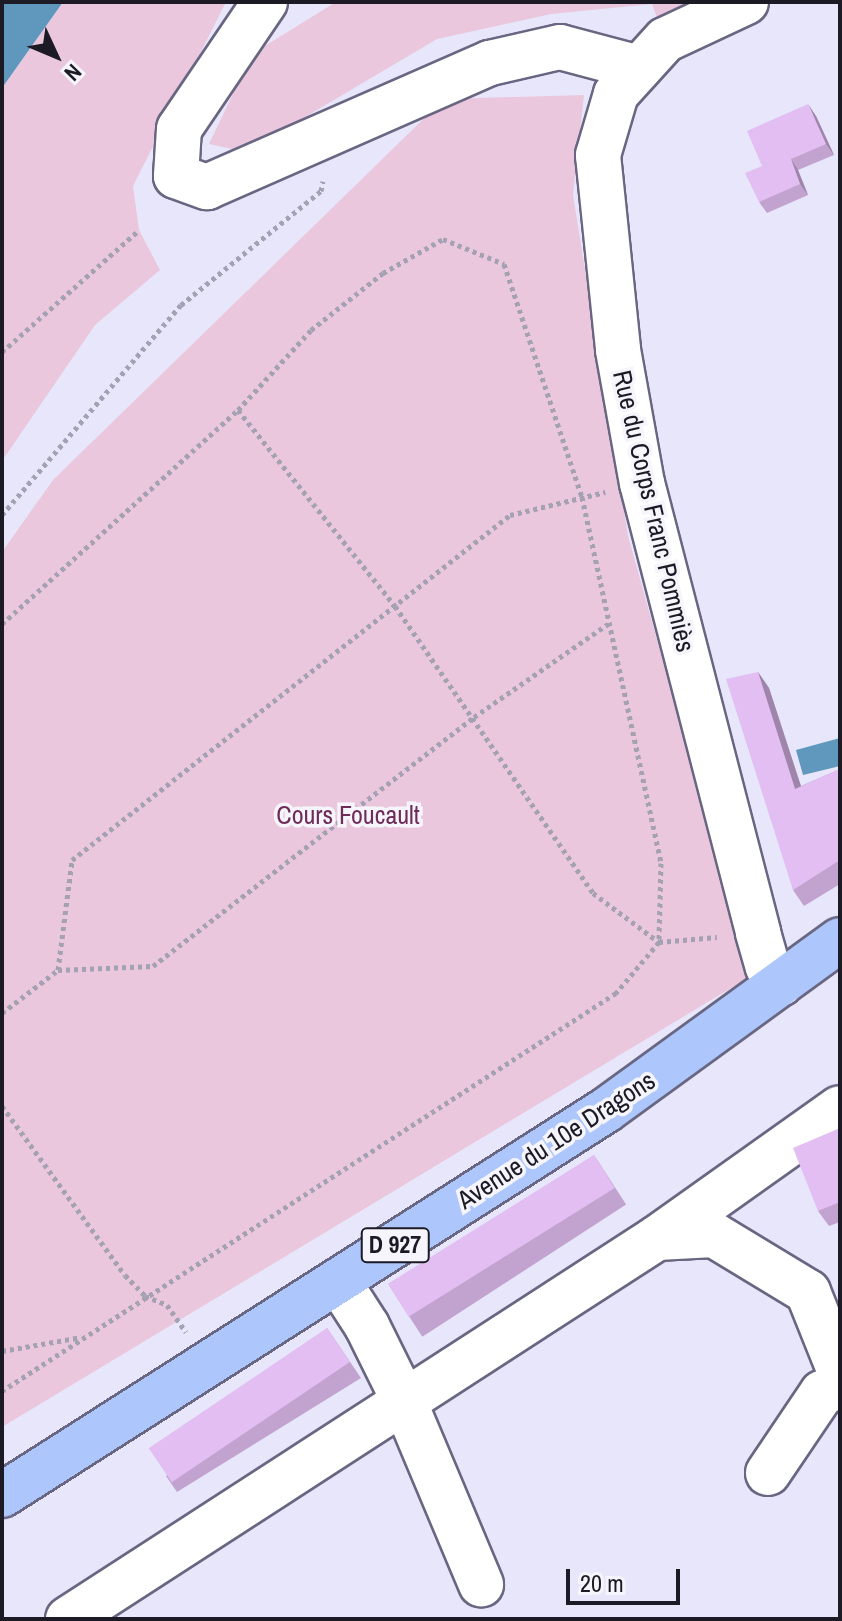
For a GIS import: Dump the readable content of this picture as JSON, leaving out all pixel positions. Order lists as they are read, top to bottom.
{
  "streets": {
    "main road": ["Avenue du 10e Dragons", "D 927"],
    "street": ["Rue du Corps Franc Pommiès"]
  },
  "crossings": [
    ["Rue du Corps Franc Pommiès", "Avenue du 10e Dragons"]
  ],
  "parks": ["Cours Foucault"],
  "scale_bar": "20 m",
  "north": "bottom right"
}
